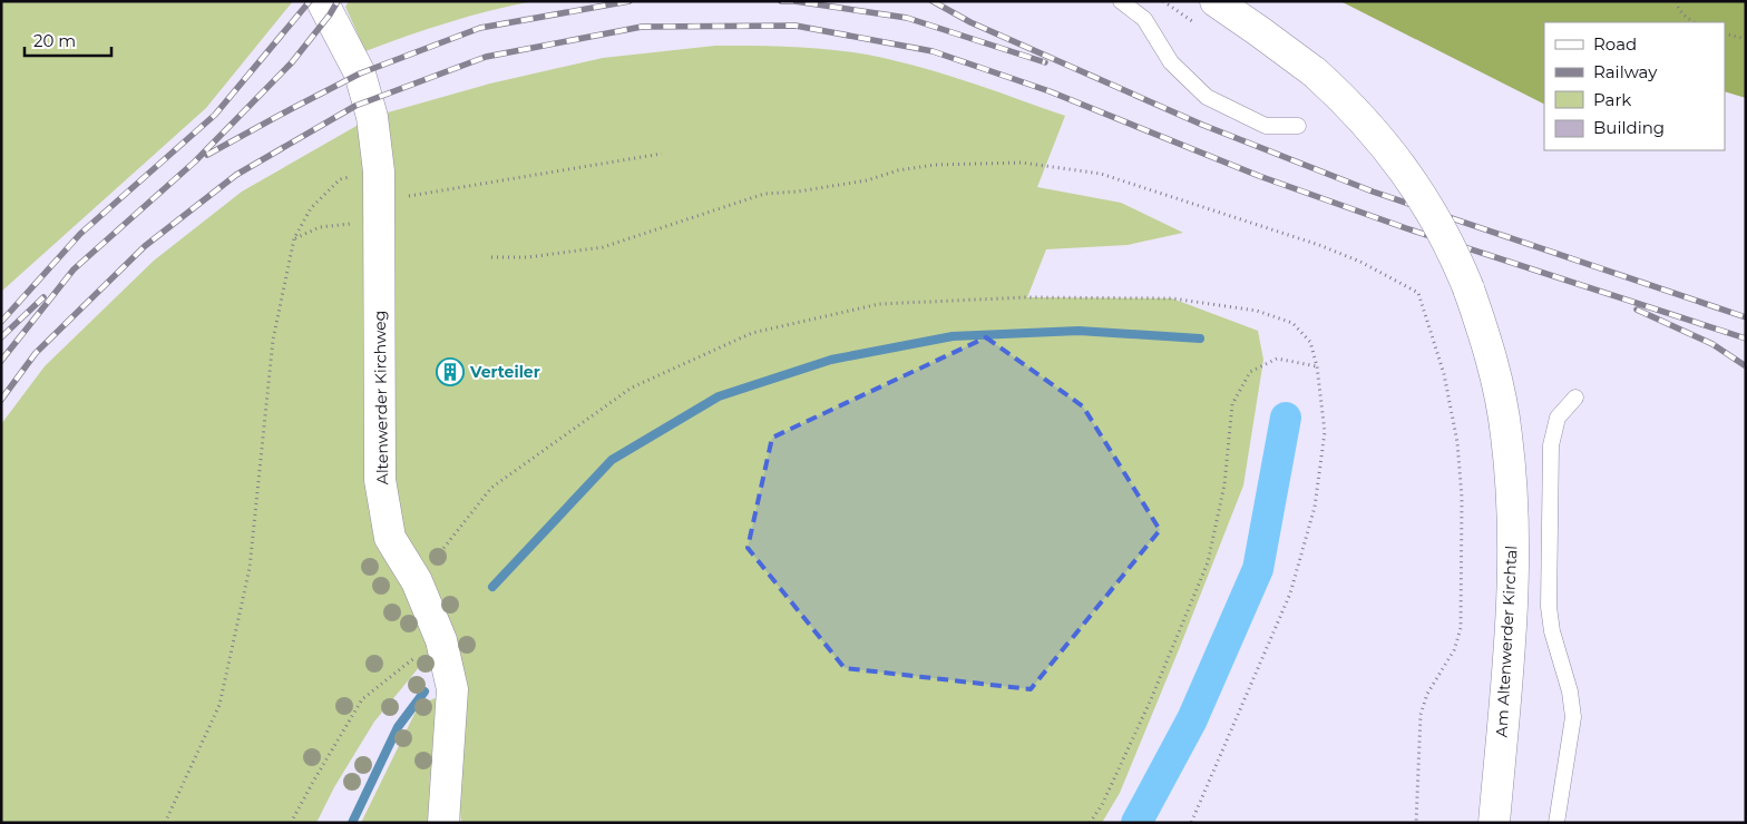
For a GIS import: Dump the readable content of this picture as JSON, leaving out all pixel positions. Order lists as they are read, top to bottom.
{
  "streets": {
    "street": ["Altenwerder Kirchweg", "Am Altenwerder Kirchtal"]
  },
  "places": {
    "building": ["Verteiler"]
  },
  "legend": [
    "Road",
    "Railway",
    "Park",
    "Building"
  ],
  "scale_bar": "20 m"
}
